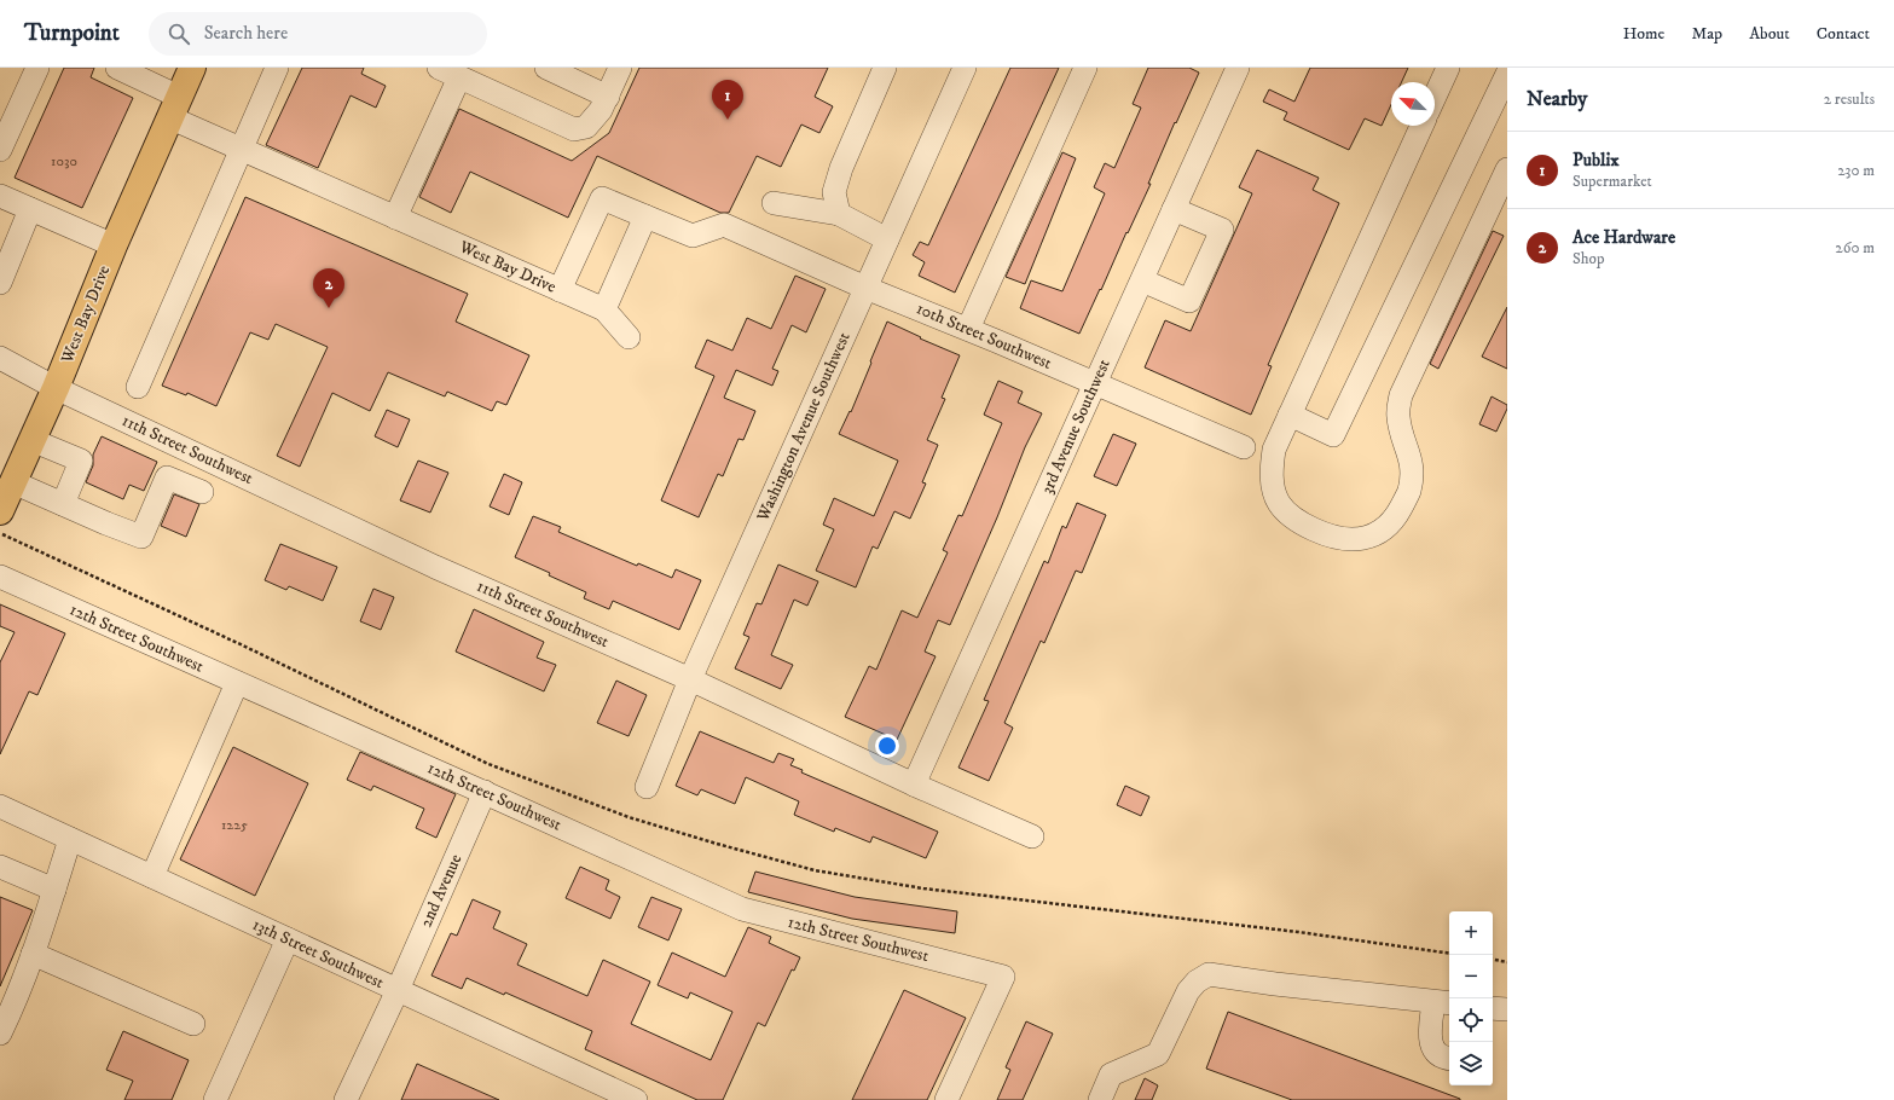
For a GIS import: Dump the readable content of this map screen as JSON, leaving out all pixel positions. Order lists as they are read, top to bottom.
{
  "streets": {
    "main road": ["West Bay Drive"],
    "street": [
      "10th Street Southwest",
      "Washington Avenue Southwest",
      "3rd Avenue Southwest",
      "11th Street Southwest",
      "12th Street Southwest",
      "2nd Avenue",
      "13th Street Southwest"
    ]
  },
  "crossings": [
    ["West Bay Drive", "11th Street Southwest"],
    ["10th Street Southwest", "Washington Avenue Southwest"],
    ["10th Street Southwest", "3rd Avenue Southwest"],
    ["Washington Avenue Southwest", "11th Street Southwest"],
    ["3rd Avenue Southwest", "11th Street Southwest"],
    ["12th Street Southwest", "2nd Avenue"],
    ["2nd Avenue", "13th Street Southwest"]
  ],
  "house_numbers": ["1030", "1225"],
  "north": "top left",
  "page": {
    "header": "Turnpoint",
    "search": "Search here",
    "nav": [
      "Home",
      "Map",
      "About",
      "Contact"
    ],
    "heading": ["Nearby", "2 results"],
    "pins": ["1", "2"],
    "list": [
      {
        "mark": "1",
        "name": "Publix",
        "note": "Supermarket",
        "value": "230 m"
      },
      {
        "mark": "2",
        "name": "Ace Hardware",
        "note": "Shop",
        "value": "260 m"
      }
    ],
    "map_buttons": ["+", "−"]
  }
}
